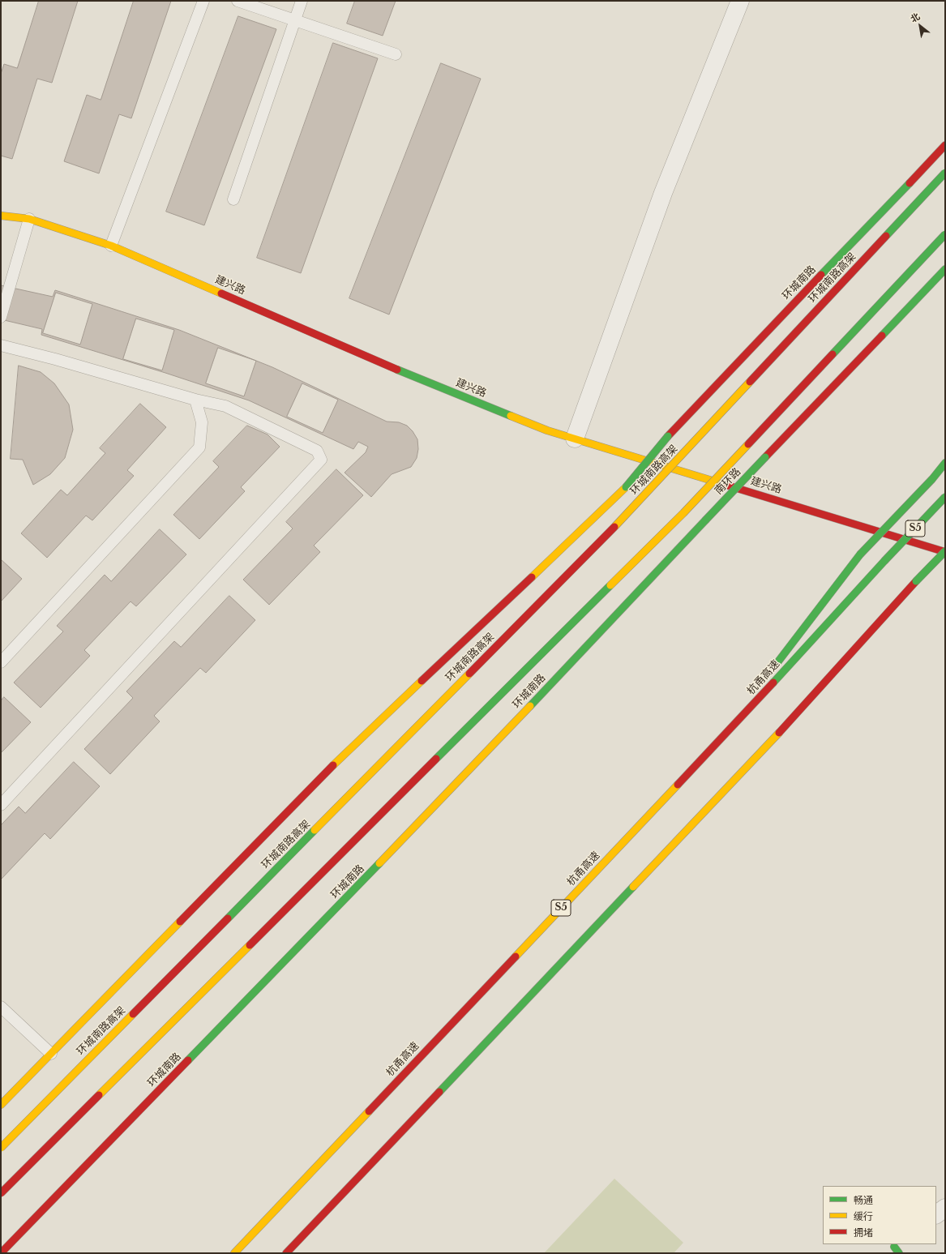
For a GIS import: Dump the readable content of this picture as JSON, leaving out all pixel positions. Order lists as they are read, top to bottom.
{
  "streets": {
    "main road": [
      "环城南路高架",
      "环城南路",
      "建兴路",
      "南环路",
      "S5",
      "杭甬高速"
    ]
  },
  "crossings": [
    ["环城南路", "南环路"]
  ],
  "legend": ["畅通", "缓行", "拥堵"],
  "north": "top left"
}
